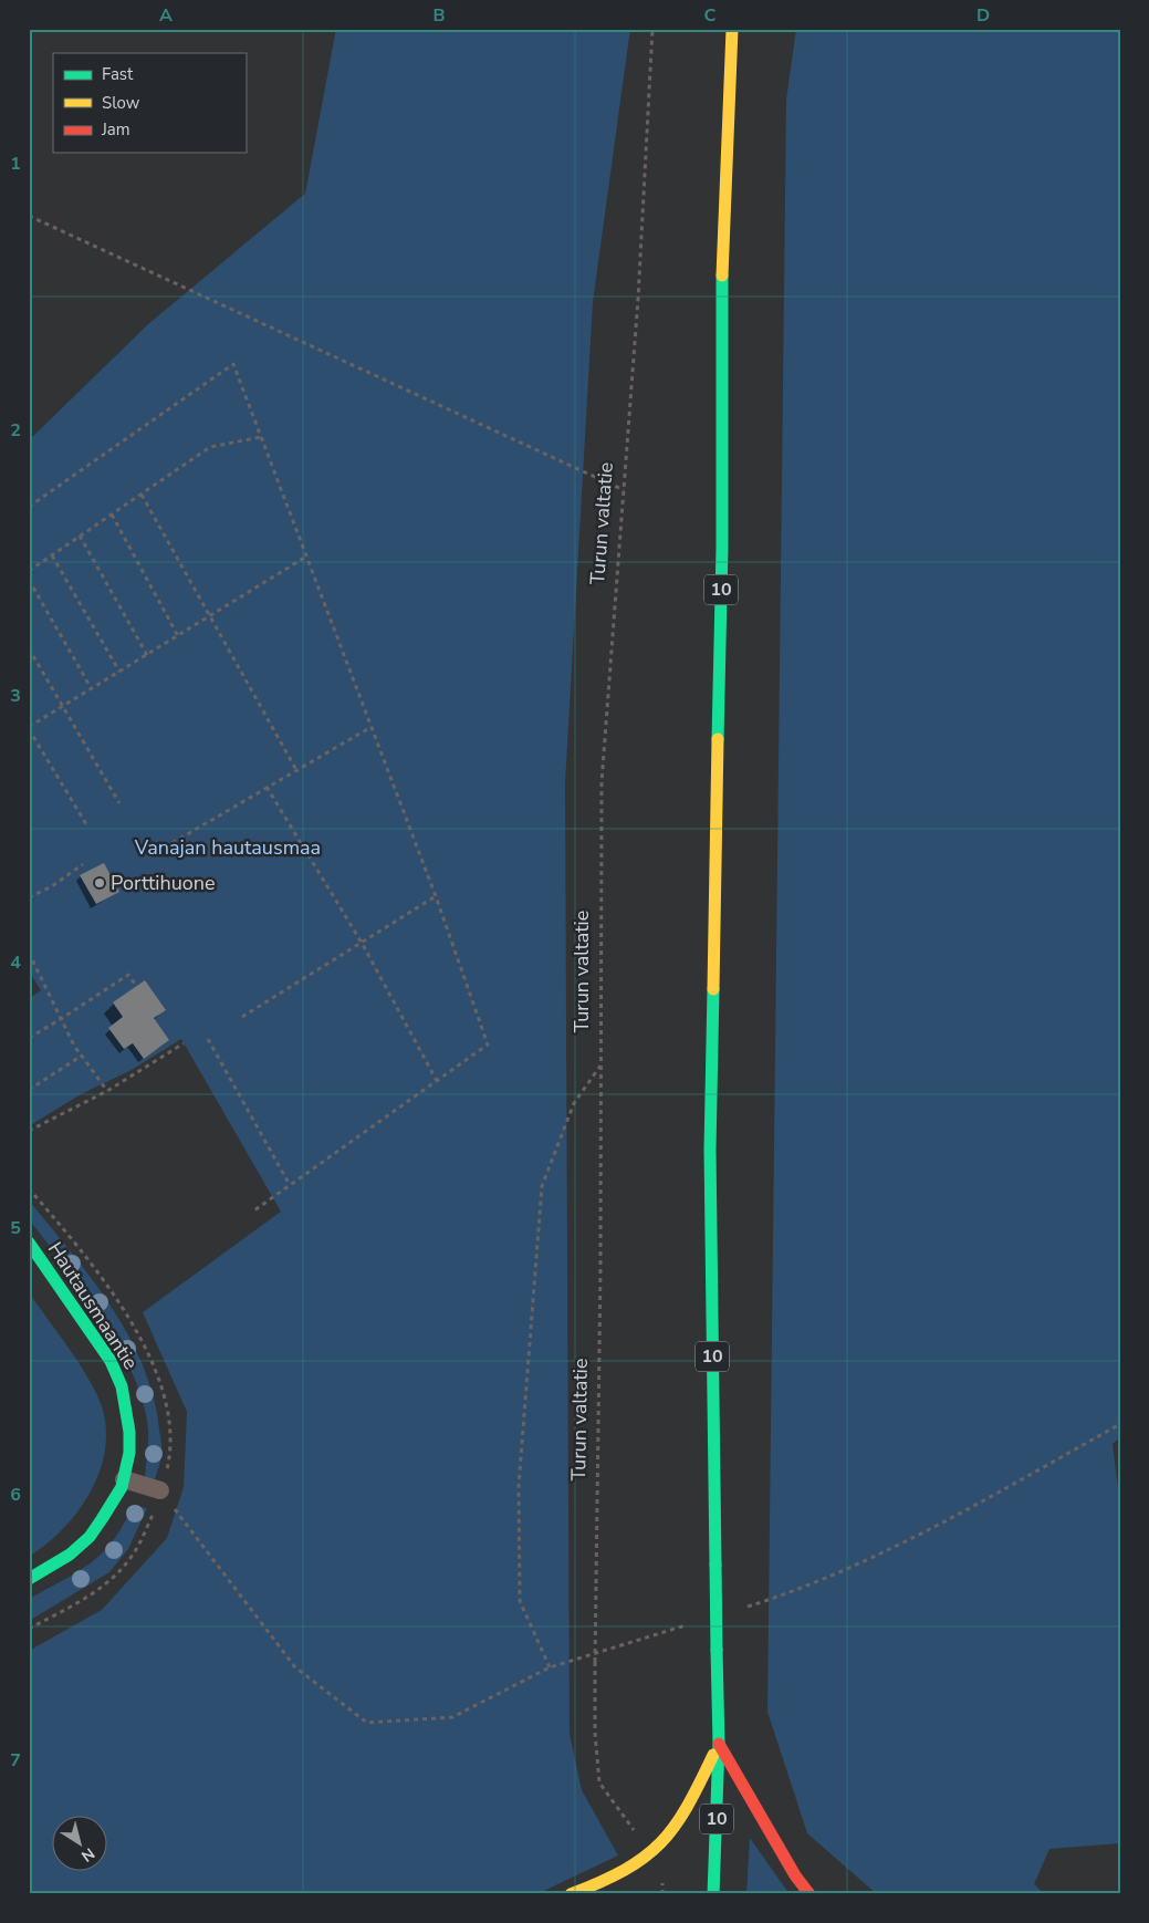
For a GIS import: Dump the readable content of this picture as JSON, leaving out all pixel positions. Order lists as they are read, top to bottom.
{
  "streets": {
    "main road": ["10", "Hautausmaantie"],
    "path": ["Turun valtatie"]
  },
  "parks": ["Vanajan hautausmaa"],
  "places": ["Porttihuone"],
  "legend": ["Fast", "Slow", "Jam"],
  "north": "bottom right",
  "grid": {
    "columns": [
      "A",
      "B",
      "C",
      "D"
    ],
    "rows": [
      "1",
      "2",
      "3",
      "4",
      "5",
      "6",
      "7"
    ]
  }
}
